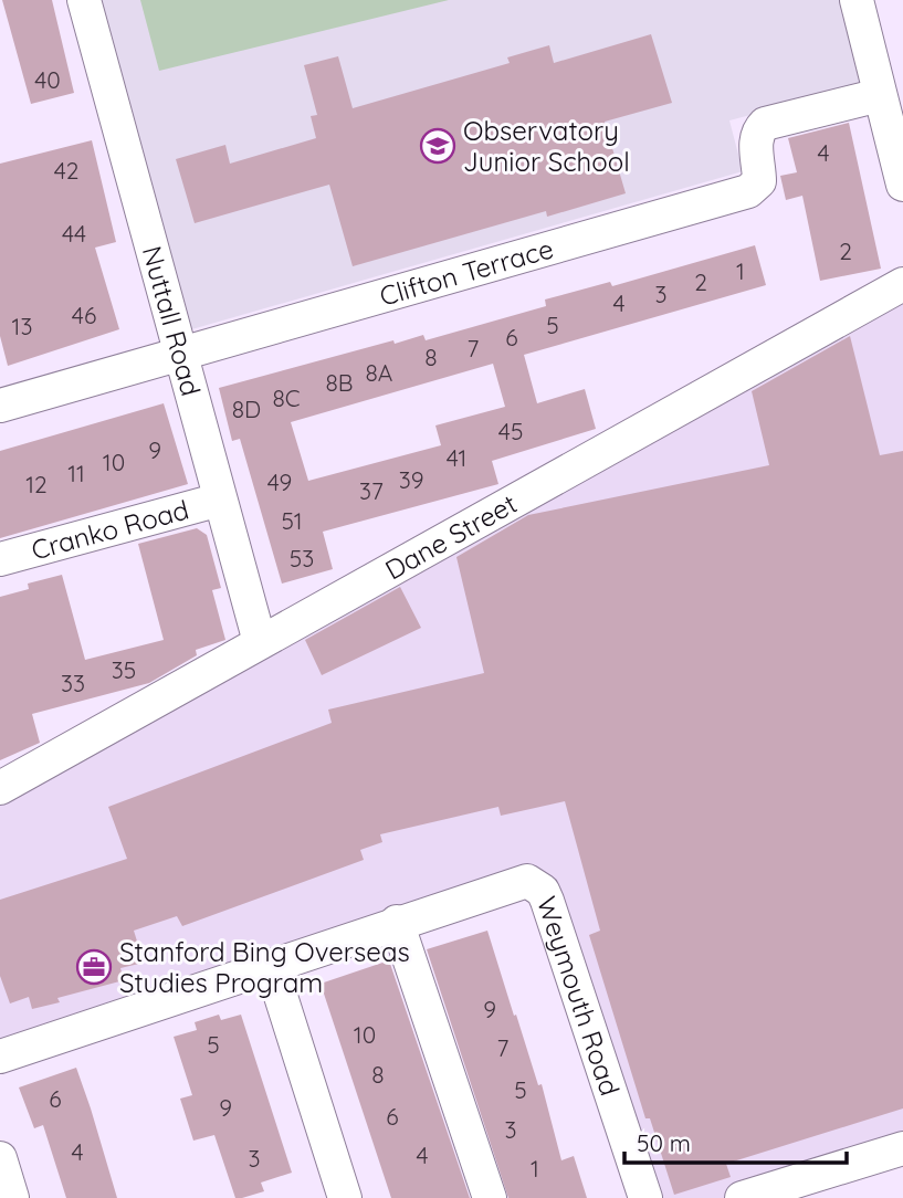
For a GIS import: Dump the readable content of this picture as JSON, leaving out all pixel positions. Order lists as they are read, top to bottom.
{
  "streets": {
    "street": [
      "Clifton Terrace",
      "Nuttall Road",
      "Cranko Road",
      "Dane Street",
      "Weymouth Road"
    ]
  },
  "crossings": [
    ["Clifton Terrace", "Nuttall Road"],
    ["Nuttall Road", "Cranko Road"],
    ["Nuttall Road", "Dane Street"]
  ],
  "places": {
    "school or university": ["Observatory Junior School"],
    "office": ["Stanford Bing Overseas Studies Program"]
  },
  "house_numbers": [
    "40",
    "4",
    "42",
    "44",
    "2",
    "1",
    "2",
    "3",
    "4",
    "46",
    "5",
    "13",
    "6",
    "7",
    "8",
    "8A",
    "8B",
    "8C",
    "8D",
    "45",
    "9",
    "41",
    "10",
    "11",
    "39",
    "49",
    "12",
    "37",
    "51",
    "53",
    "35",
    "33",
    "9",
    "10",
    "5",
    "7",
    "8",
    "5",
    "6",
    "9",
    "6",
    "3",
    "4",
    "4",
    "3",
    "1"
  ],
  "scale_bar": "50 m"
}
